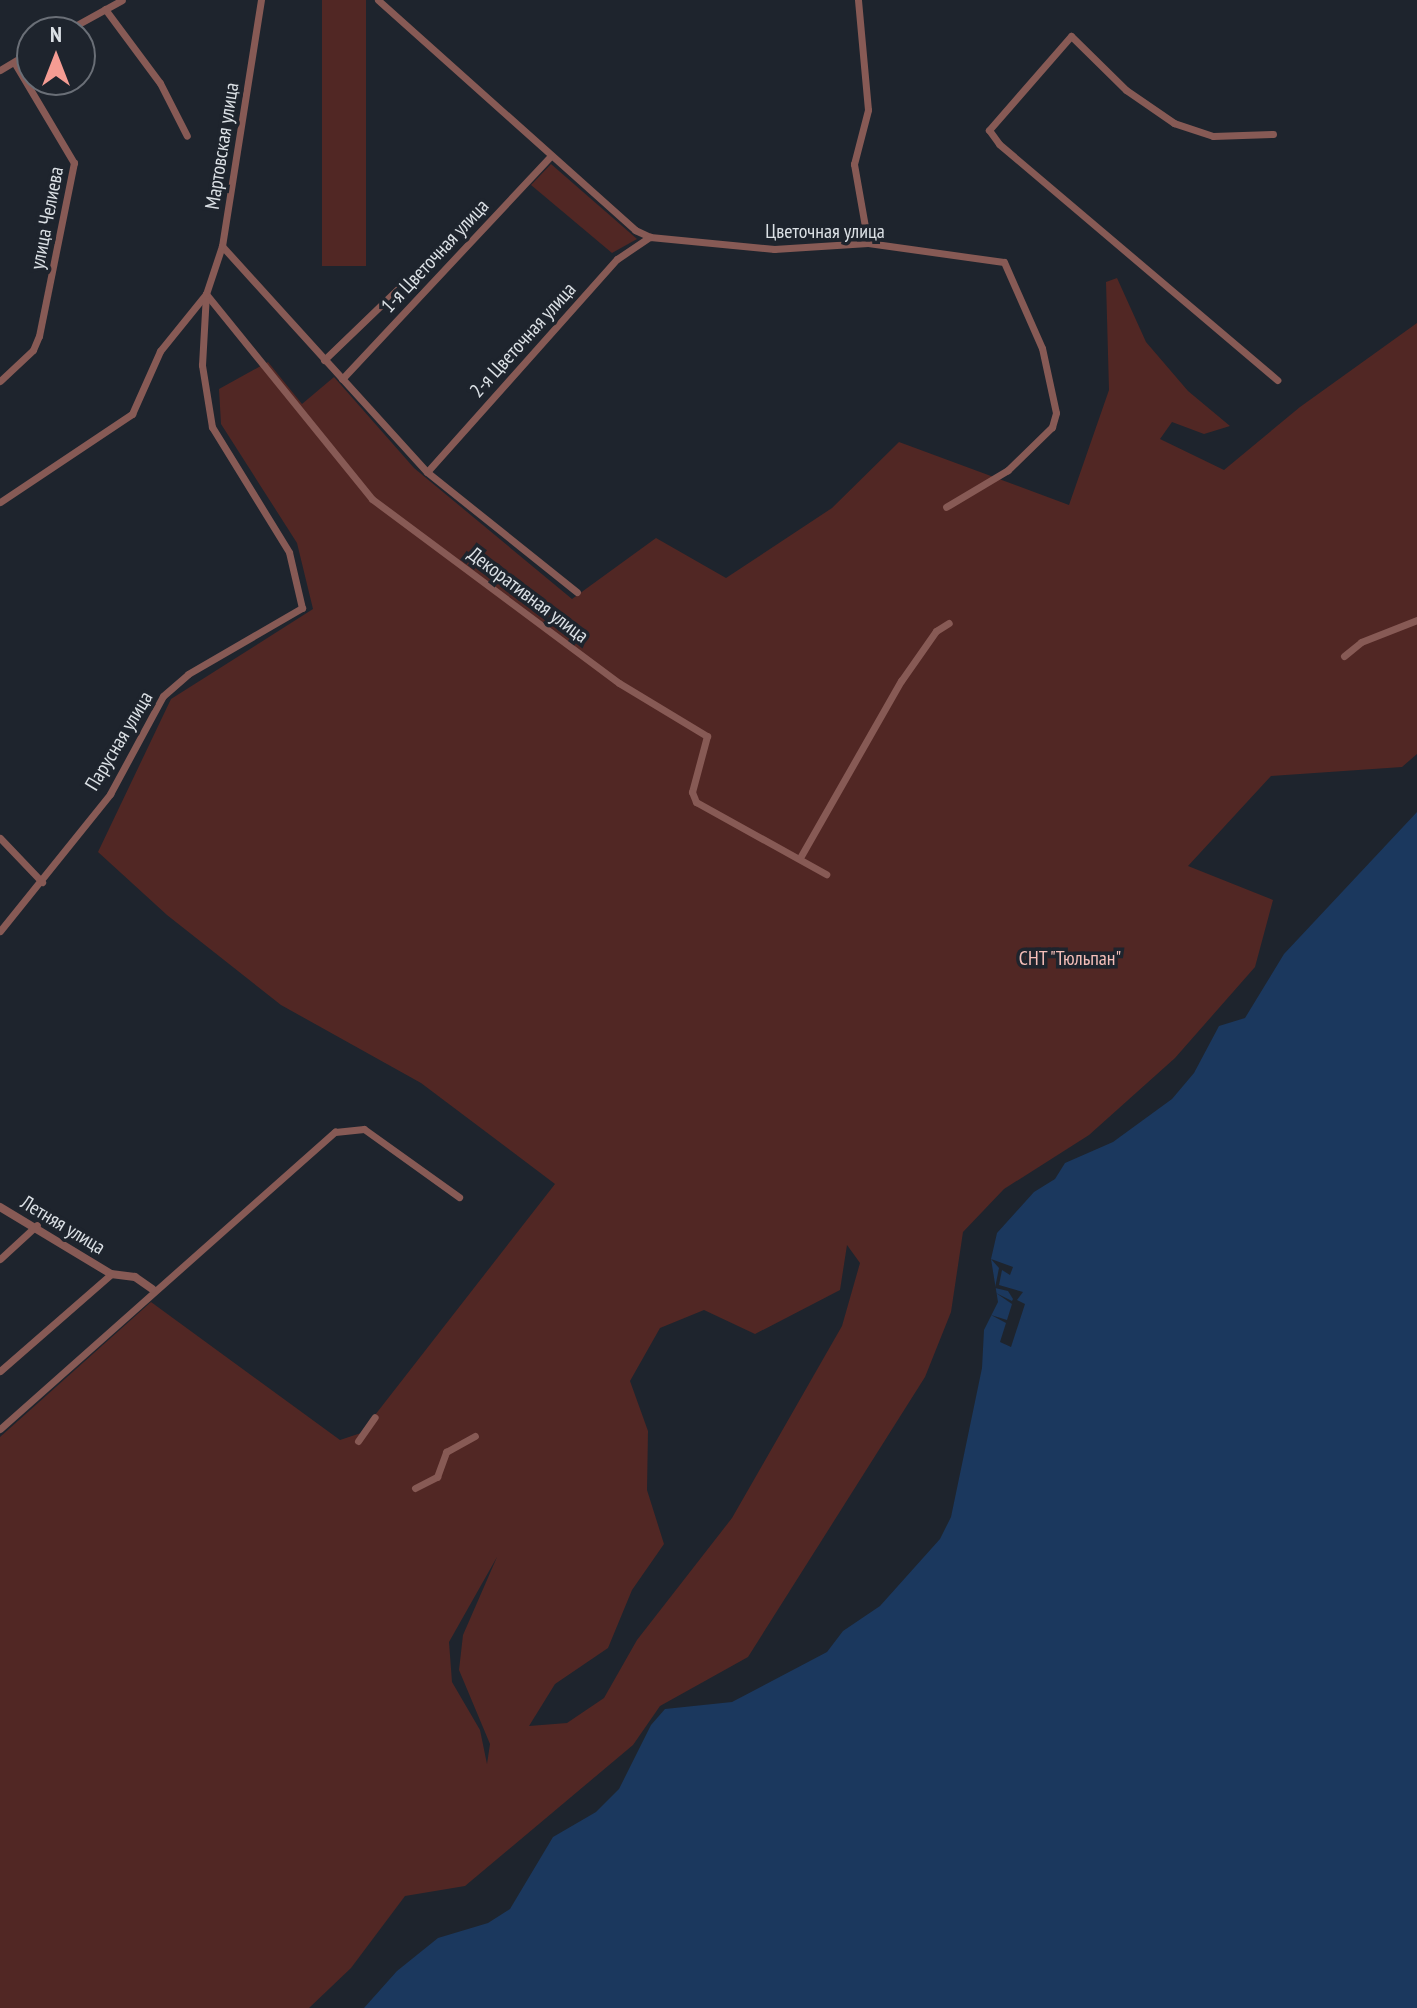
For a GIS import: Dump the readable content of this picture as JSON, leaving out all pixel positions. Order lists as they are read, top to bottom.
{
  "streets": {
    "street": [
      "Мартовская улица",
      "улица Челиева",
      "Цветочная улица",
      "1-я Цветочная улица",
      "2-я Цветочная улица",
      "Декоративная улица",
      "Парусная улица",
      "Летняя улица"
    ]
  },
  "crossings": [
    ["Мартовская улица", "Декоративная улица"],
    ["Мартовская улица", "Парусная улица"],
    ["Цветочная улица", "1-я Цветочная улица"],
    ["Цветочная улица", "2-я Цветочная улица"],
    ["Декоративная улица", "Парусная улица"]
  ],
  "parks": ["СНТ \"Тюльпан\""],
  "north": "top"
}
